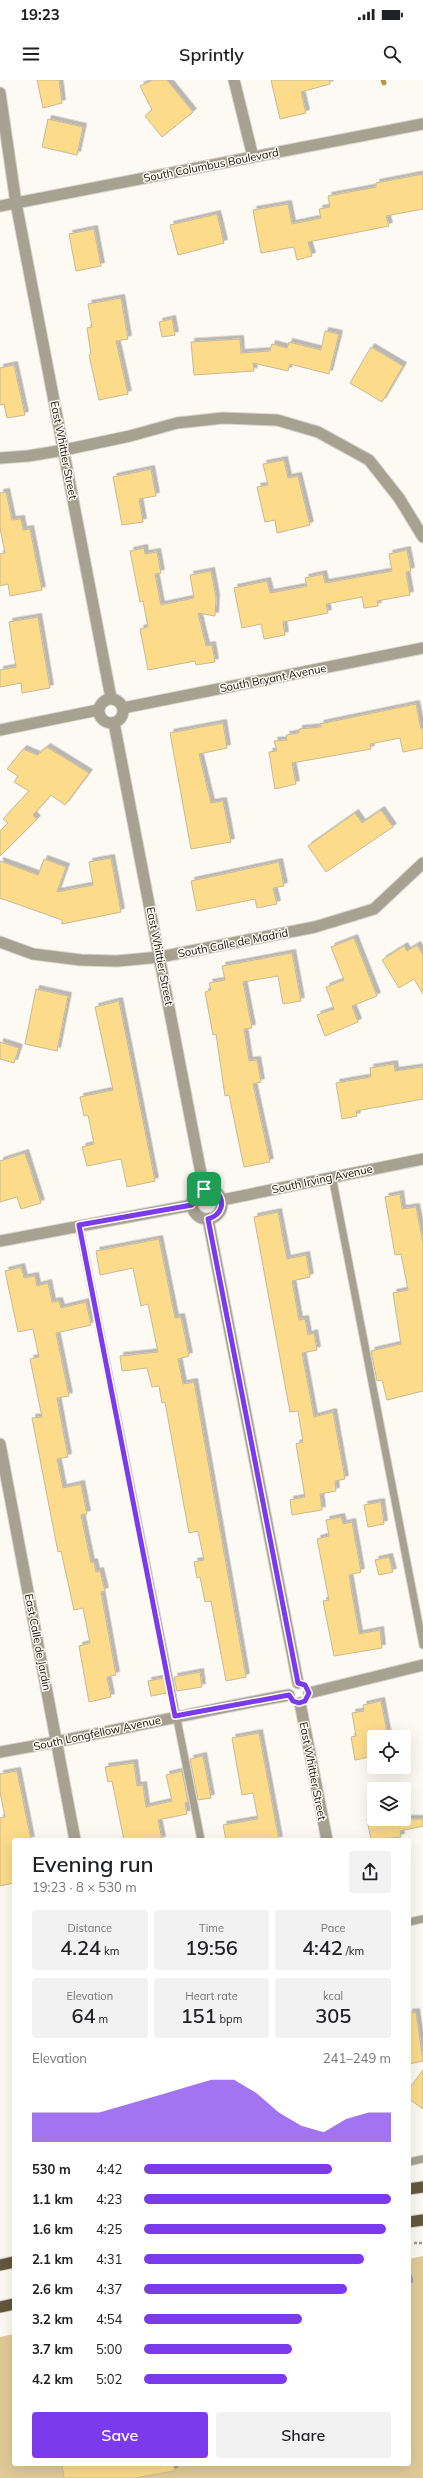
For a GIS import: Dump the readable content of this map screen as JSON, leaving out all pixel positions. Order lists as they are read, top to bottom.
{
  "streets": {
    "street": [
      "South Columbus Boulevard",
      "East Whittier Street",
      "South Bryant Avenue",
      "South Calle de Madrid",
      "South Irving Avenue",
      "East Calle de Jardin",
      "South Longfellow Avenue"
    ]
  },
  "crossings": [
    ["South Columbus Boulevard", "East Whittier Street"],
    ["East Whittier Street", "South Bryant Avenue"],
    ["East Whittier Street", "South Calle de Madrid"],
    ["East Whittier Street", "South Irving Avenue"],
    ["East Whittier Street", "South Longfellow Avenue"],
    ["East Calle de Jardin", "South Longfellow Avenue"]
  ],
  "page": {
    "status": "19:23",
    "header": "Sprintly",
    "heading": ["Evening run", "19:23 · 8 × 530 m"],
    "stats": [
      ["Distance", "4.24 km"],
      ["Time", "19:56"],
      ["Pace", "4:42 /km"],
      ["Elevation", "64 m"],
      ["Heart rate", "151 bpm"],
      ["kcal", "305"]
    ],
    "chart": ["Elevation", "241–249 m"],
    "list": [
      {
        "name": "530 m",
        "note": "4:42"
      },
      {
        "name": "1.1 km",
        "note": "4:23"
      },
      {
        "name": "1.6 km",
        "note": "4:25"
      },
      {
        "name": "2.1 km",
        "note": "4:31"
      },
      {
        "name": "2.6 km",
        "note": "4:37"
      },
      {
        "name": "3.2 km",
        "note": "4:54"
      },
      {
        "name": "3.7 km",
        "note": "5:00"
      },
      {
        "name": "4.2 km",
        "note": "5:02"
      }
    ],
    "buttons": ["Save", "Share"]
  }
}
